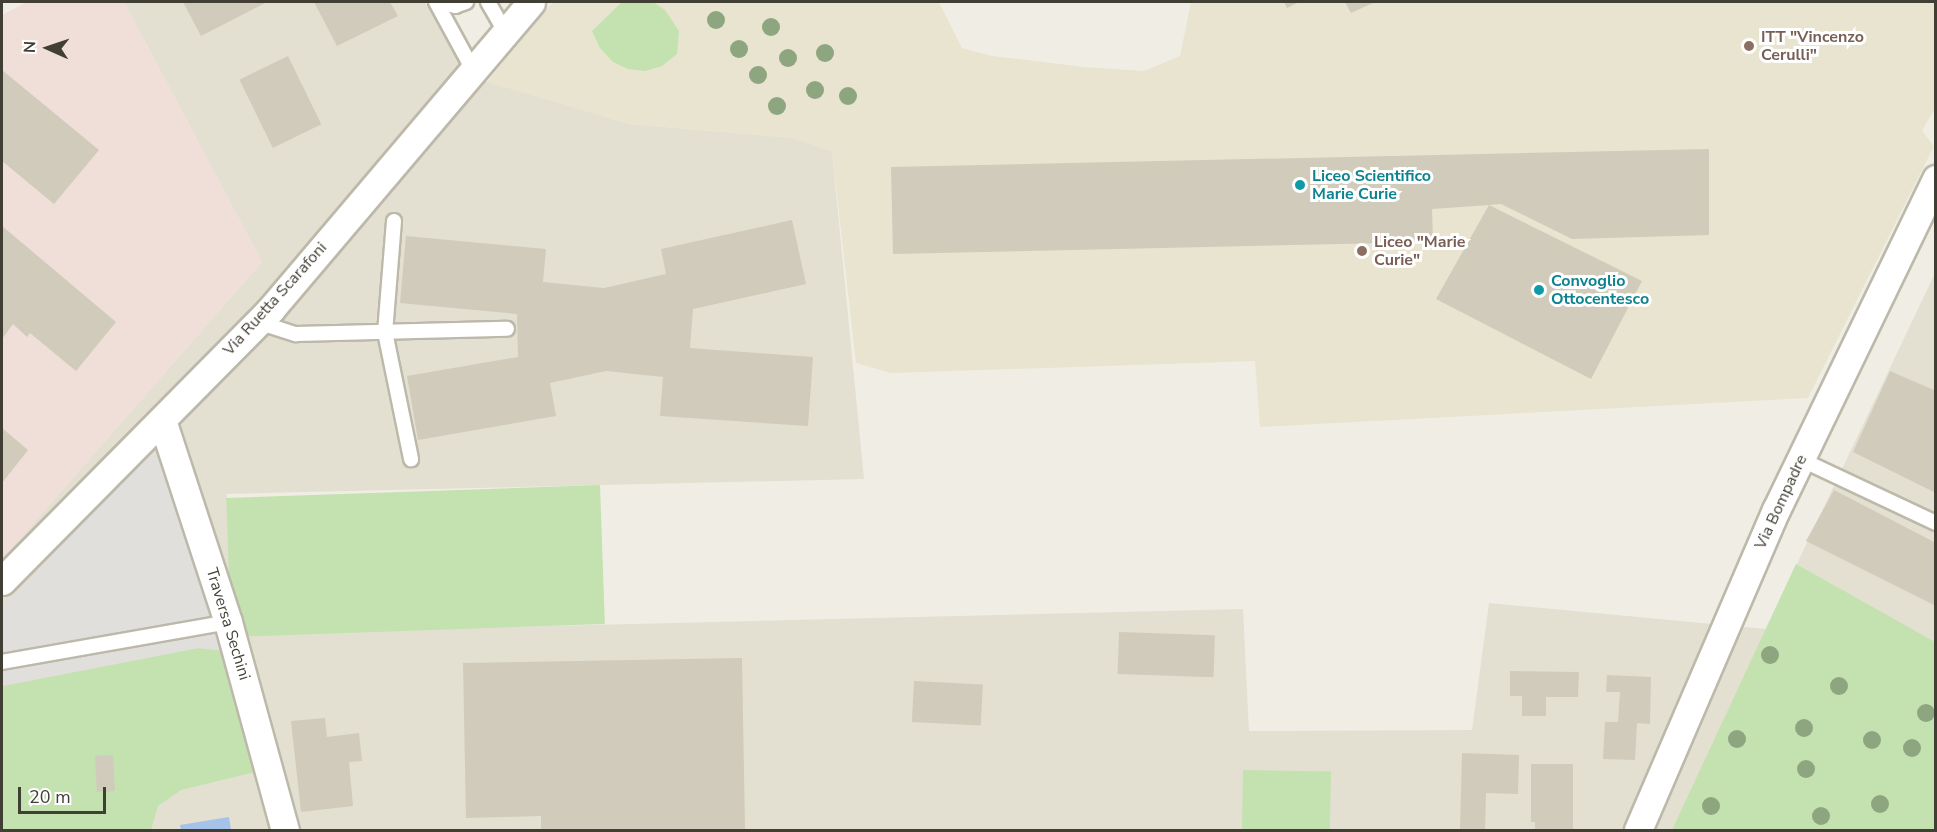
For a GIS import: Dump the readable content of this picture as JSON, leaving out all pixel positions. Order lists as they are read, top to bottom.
{
  "streets": {
    "street": ["Via Ruetta Scarafoni", "Via Bompadre", "Traversa Sechini"]
  },
  "crossings": [
    ["Via Ruetta Scarafoni", "Traversa Sechini"]
  ],
  "places": [
    "ITT \"Vincenzo Cerulli\"",
    "Liceo Scientifico Marie Curie",
    "Liceo \"Marie Curie\"",
    "Convoglio Ottocentesco"
  ],
  "scale_bar": "20 m",
  "north": "left"
}
